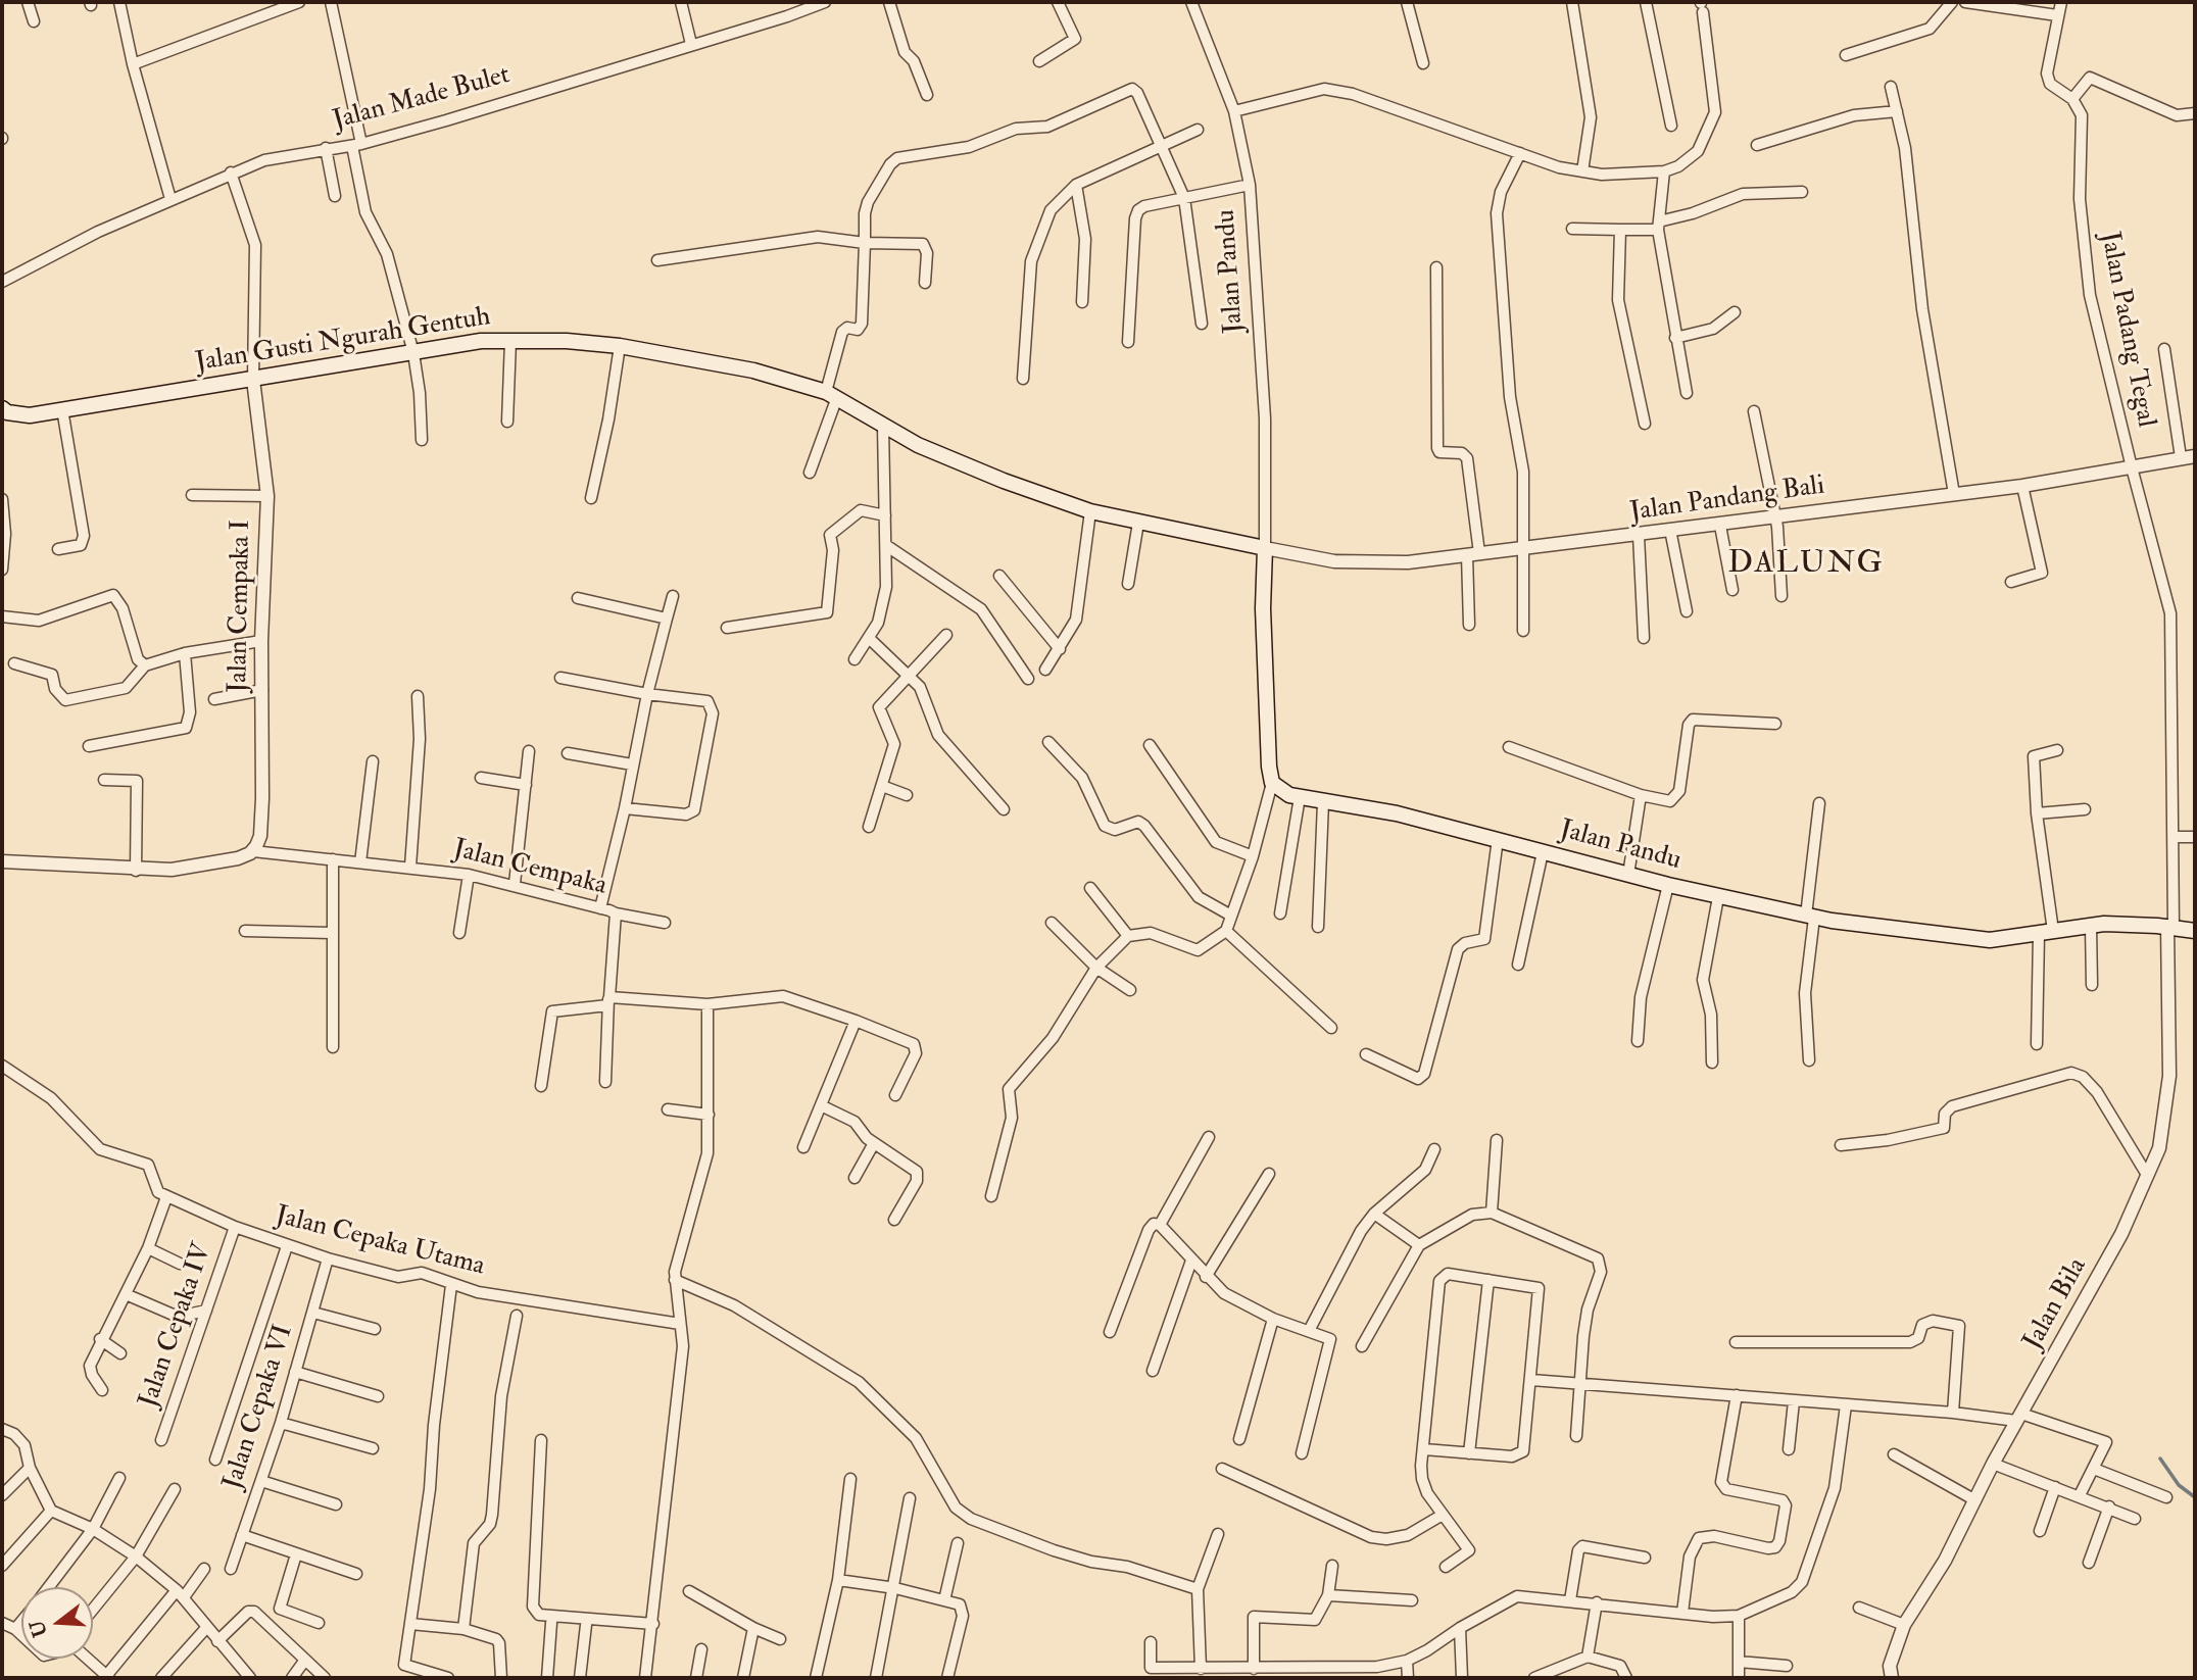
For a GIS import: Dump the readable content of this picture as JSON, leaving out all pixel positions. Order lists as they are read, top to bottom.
{
  "streets": {
    "main road": ["Jalan Pandu", "Jalan Gusti Ngurah Gentuh"],
    "street": [
      "Jalan Made Bulet",
      "Jalan Padang Tegal",
      "Jalan Pandang Bali",
      "Jalan Cempaka I",
      "Jalan Cempaka",
      "Jalan Cepaka Utama",
      "Jalan Bila",
      "Jalan Cepaka IV",
      "Jalan Cepaka VI"
    ]
  },
  "crossings": [
    ["Jalan Pandu", "Jalan Padang Tegal"],
    ["Jalan Pandu", "Jalan Gusti Ngurah Gentuh"],
    ["Jalan Pandu", "Jalan Pandang Bali"],
    ["Jalan Pandu", "Jalan Bila"],
    ["Jalan Padang Tegal", "Jalan Pandang Bali"],
    ["Jalan Padang Tegal", "Jalan Bila"],
    ["Jalan Gusti Ngurah Gentuh", "Jalan Pandang Bali"],
    ["Jalan Gusti Ngurah Gentuh", "Jalan Cempaka I"],
    ["Jalan Cempaka I", "Jalan Cempaka"],
    ["Jalan Cepaka Utama", "Jalan Cepaka IV"],
    ["Jalan Cepaka Utama", "Jalan Cepaka VI"]
  ],
  "districts": ["DALUNG"],
  "north": "left"
}
